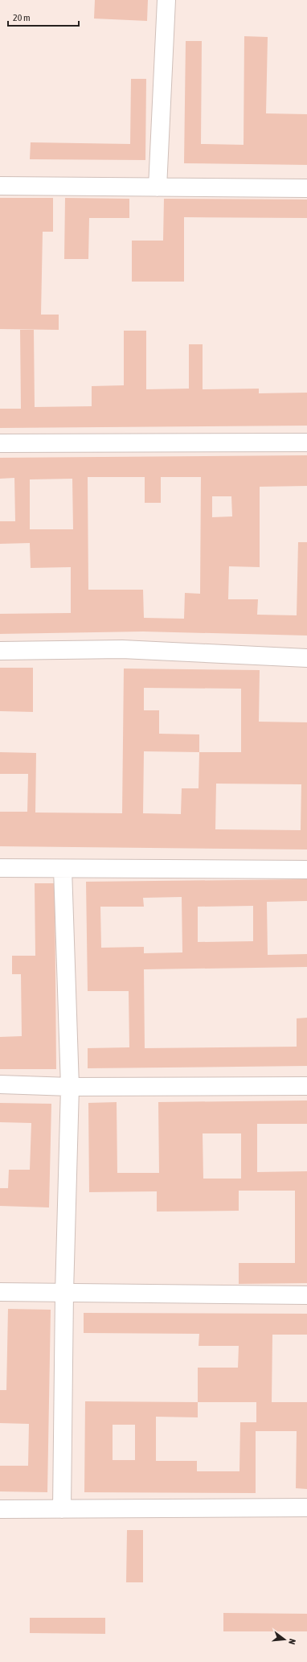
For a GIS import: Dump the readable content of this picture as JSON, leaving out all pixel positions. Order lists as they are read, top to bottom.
{
  "scale_bar": "20 m",
  "north": "right"
}
